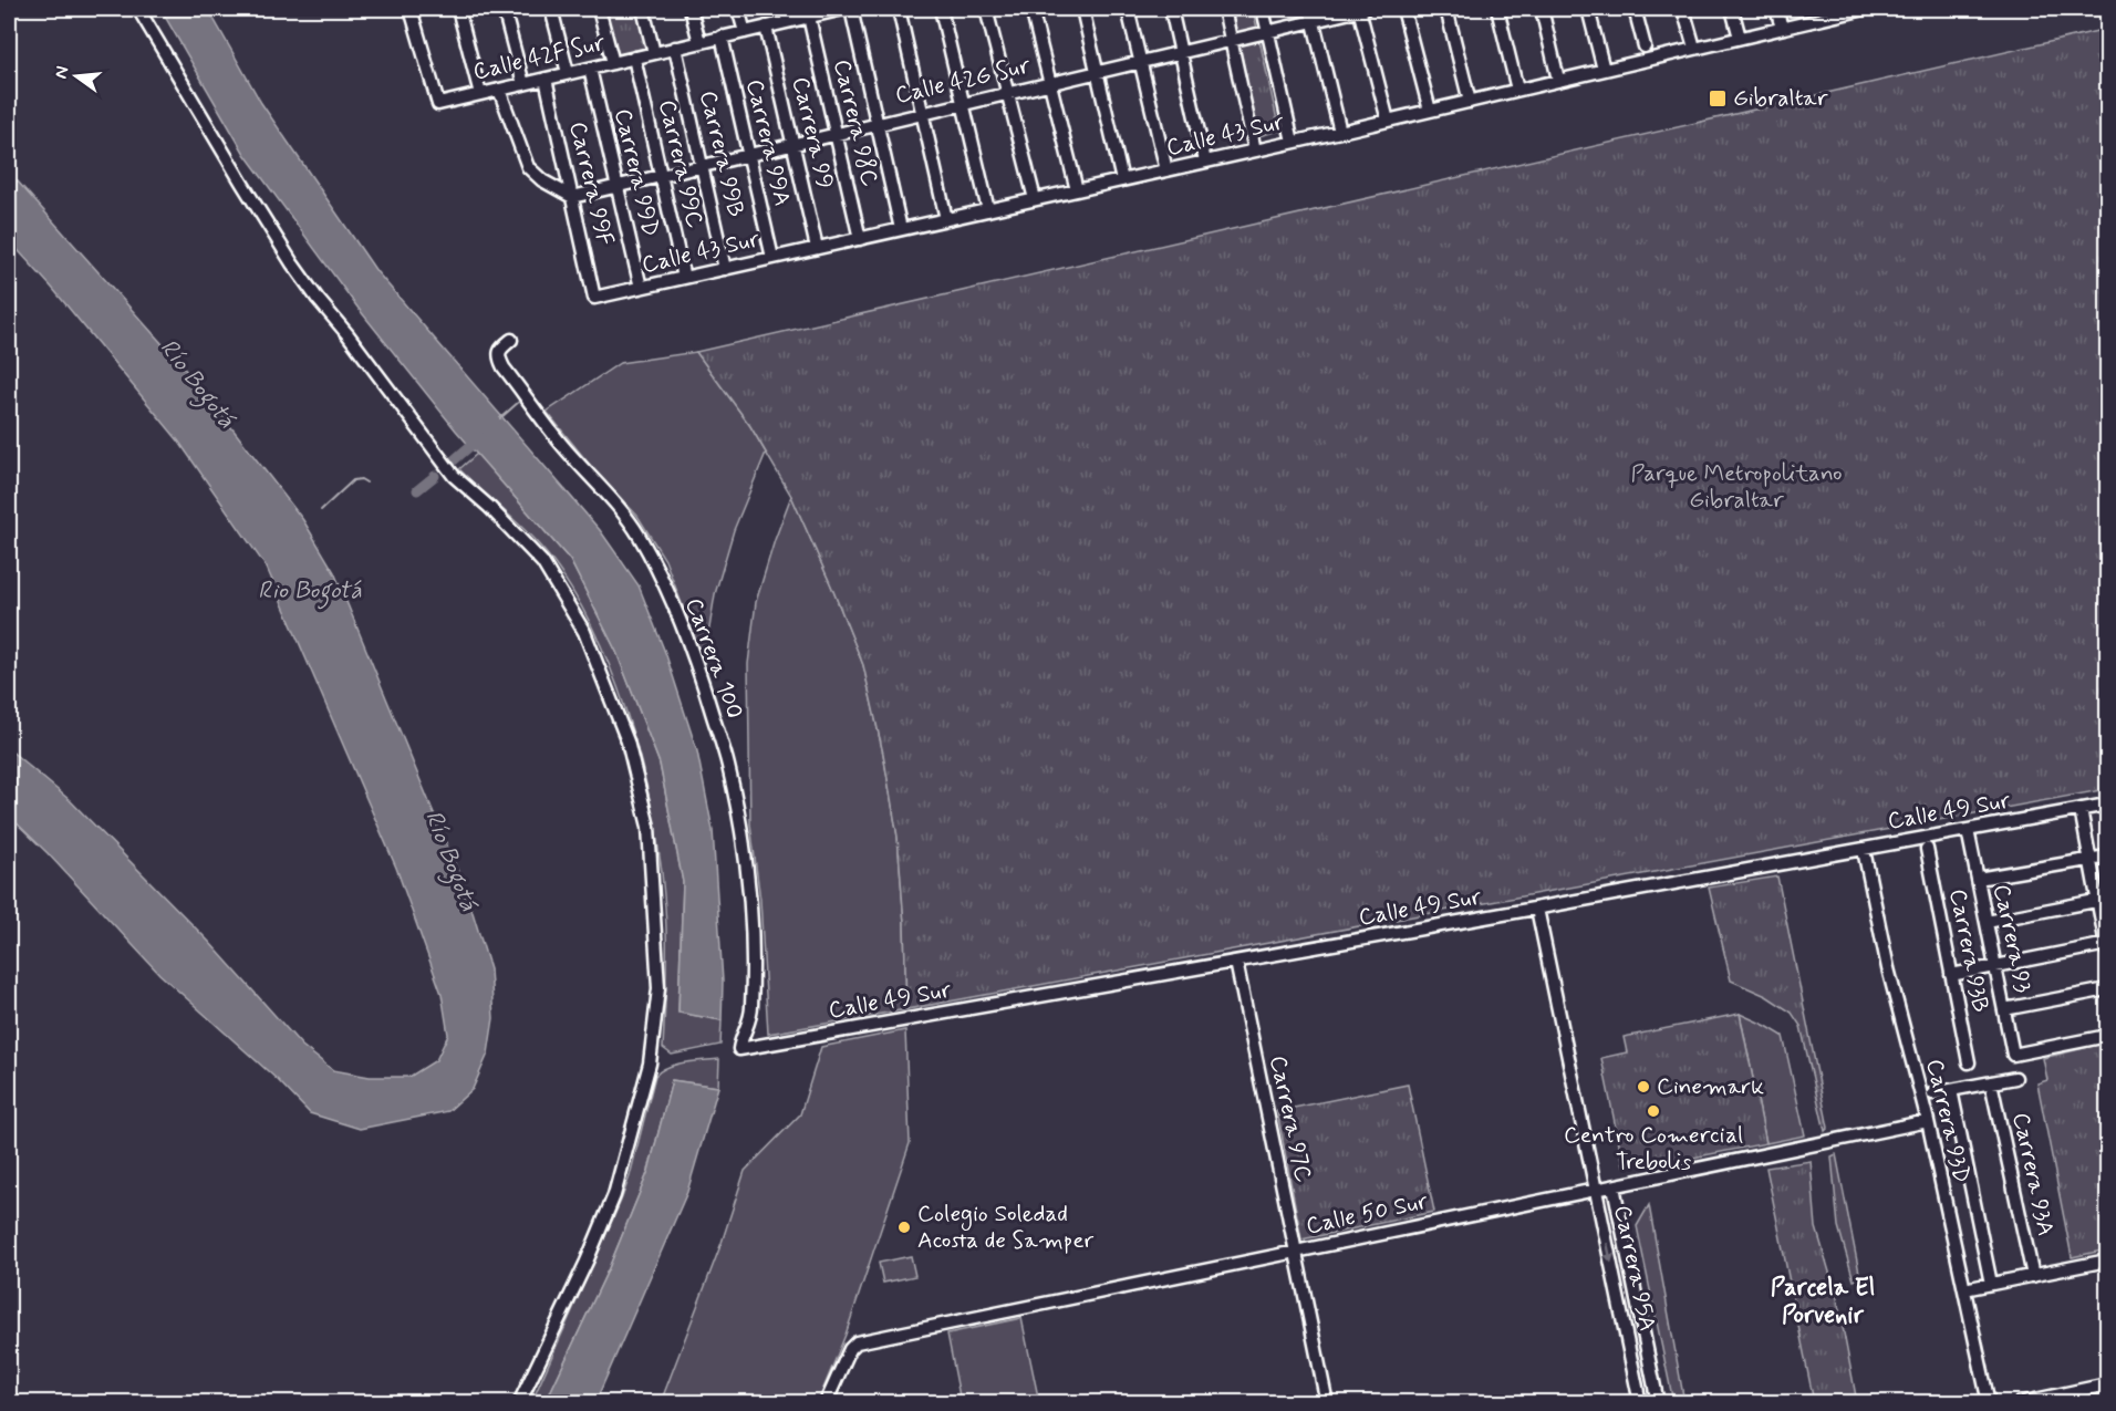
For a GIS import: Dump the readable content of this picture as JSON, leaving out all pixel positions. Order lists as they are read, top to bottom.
{
  "streets": {
    "street": [
      "Calle 42F Sur",
      "Calle 42G Sur",
      "Carrera 98C",
      "Carrera 99",
      "Calle 43 Sur",
      "Carrera 99A",
      "Carrera 99B",
      "Carrera 99C",
      "Carrera 99D",
      "Carrera 99F",
      "Carrera 100",
      "Calle 49 Sur",
      "Carrera 93",
      "Carrera 93B",
      "Carrera 97C",
      "Carrera 93D",
      "Carrera 93A",
      "Calle 50 Sur",
      "Carrera 95A"
    ]
  },
  "crossings": [
    ["Calle 42F Sur", "Carrera 98C"],
    ["Calle 42F Sur", "Carrera 99"],
    ["Calle 42F Sur", "Carrera 99A"],
    ["Calle 42F Sur", "Carrera 99B"],
    ["Calle 42F Sur", "Carrera 99C"],
    ["Calle 42F Sur", "Carrera 99D"],
    ["Calle 42F Sur", "Carrera 99F"],
    ["Calle 42G Sur", "Carrera 98C"],
    ["Calle 42G Sur", "Carrera 99"],
    ["Calle 42G Sur", "Carrera 99A"],
    ["Calle 42G Sur", "Carrera 99B"],
    ["Calle 42G Sur", "Carrera 99C"],
    ["Calle 42G Sur", "Carrera 99D"],
    ["Calle 42G Sur", "Carrera 99F"],
    ["Carrera 98C", "Calle 43 Sur"],
    ["Carrera 99", "Calle 43 Sur"],
    ["Calle 43 Sur", "Carrera 99A"],
    ["Calle 43 Sur", "Carrera 99B"],
    ["Calle 43 Sur", "Carrera 99C"],
    ["Calle 43 Sur", "Carrera 99D"],
    ["Calle 43 Sur", "Carrera 99F"],
    ["Carrera 100", "Calle 49 Sur"],
    ["Calle 49 Sur", "Carrera 93"],
    ["Calle 49 Sur", "Carrera 97C"],
    ["Calle 49 Sur", "Carrera 93D"],
    ["Calle 49 Sur", "Carrera 95A"],
    ["Carrera 97C", "Calle 50 Sur"],
    ["Carrera 93D", "Calle 50 Sur"],
    ["Calle 50 Sur", "Carrera 95A"]
  ],
  "districts": ["Parcela El Porvenir"],
  "water": ["Río Bogotá", "Rio Bogotá"],
  "parks": ["Parque Metropolitano Gibraltar"],
  "places": {
    "transit": ["Gibraltar"],
    "other": ["Cinemark", "Centro Comercial Trebolis", "Colegio Soledad Acosta de Samper"]
  },
  "north": "left"
}
